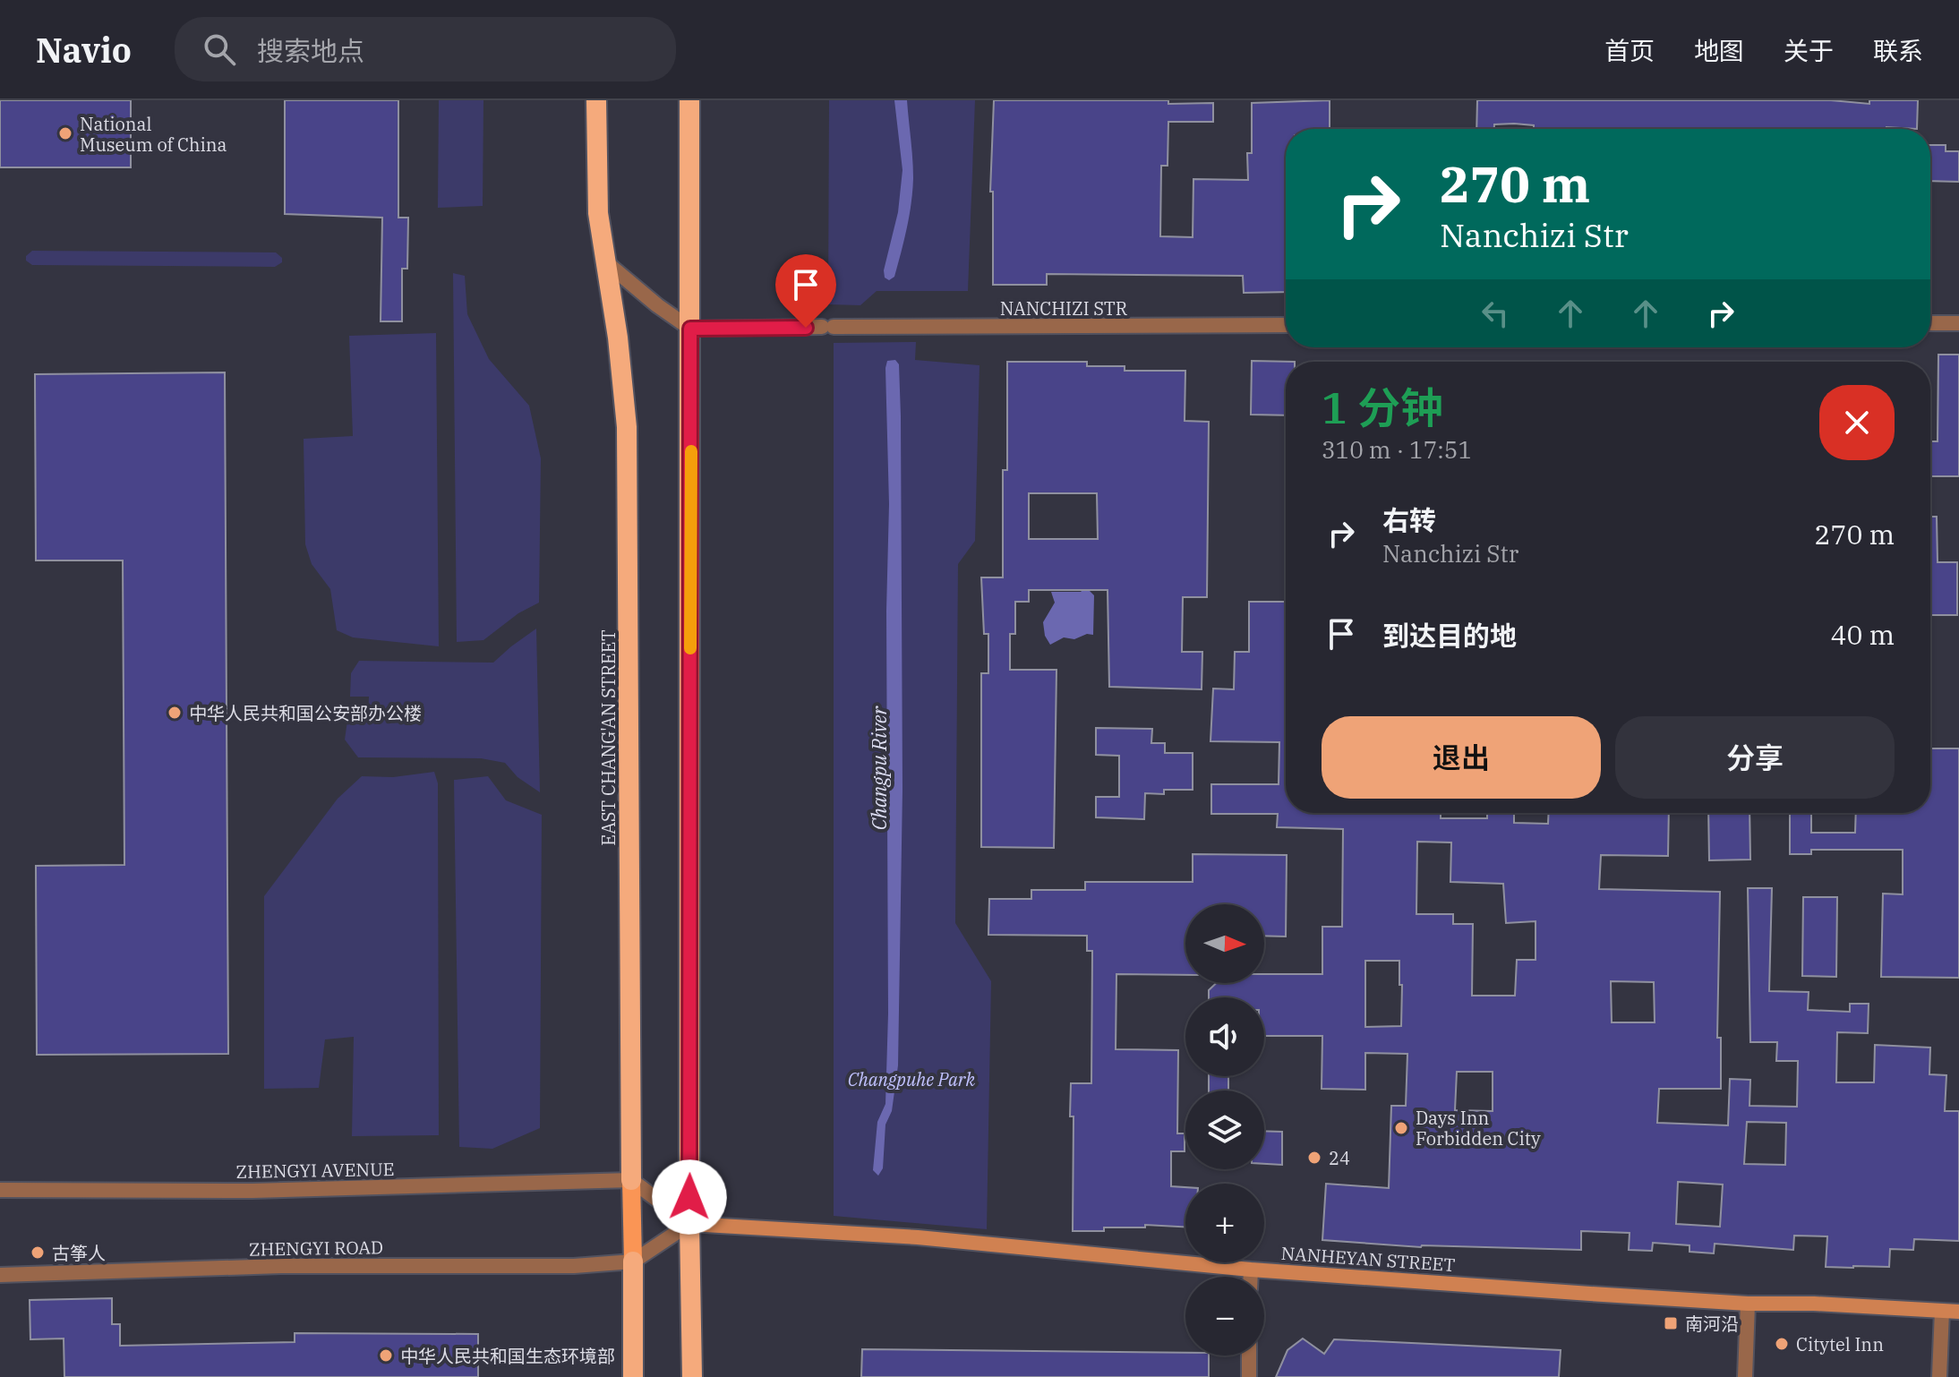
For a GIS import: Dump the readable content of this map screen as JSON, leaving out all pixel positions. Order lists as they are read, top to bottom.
{
  "streets": {
    "highway": ["EAST CHANG'AN STREET"],
    "main road": ["NANHEYAN STREET"],
    "street": ["NANCHIZI STR", "ZHENGYI AVENUE", "ZHENGYI ROAD"]
  },
  "crossings": [
    ["EAST CHANG'AN STREET", "ZHENGYI AVENUE"],
    ["EAST CHANG'AN STREET", "ZHENGYI ROAD"]
  ],
  "water": ["Changpu River"],
  "parks": ["Changpuhe Park"],
  "places": {
    "other": [
      "National Museum of China",
      "中华人民共和国公安部办公楼",
      "Days Inn Forbidden City",
      "24",
      "古筝人",
      "Citytel Inn",
      "中华人民共和国生态环境部"
    ],
    "transit": ["南河沿"]
  },
  "north": "right",
  "page": {
    "header": "Navio",
    "search": "搜索地点",
    "nav": [
      "首页",
      "地图",
      "关于",
      "联系"
    ],
    "turn": ["270 m", "Nanchizi Str"],
    "heading": ["1 分钟", "310 m · 17:51"],
    "list": [
      {
        "name": "右转",
        "note": "Nanchizi Str",
        "value": "270 m"
      },
      {
        "name": "到达目的地",
        "value": "40 m"
      }
    ],
    "buttons": ["退出", "分享"],
    "map_buttons": ["+", "−"]
  }
}
